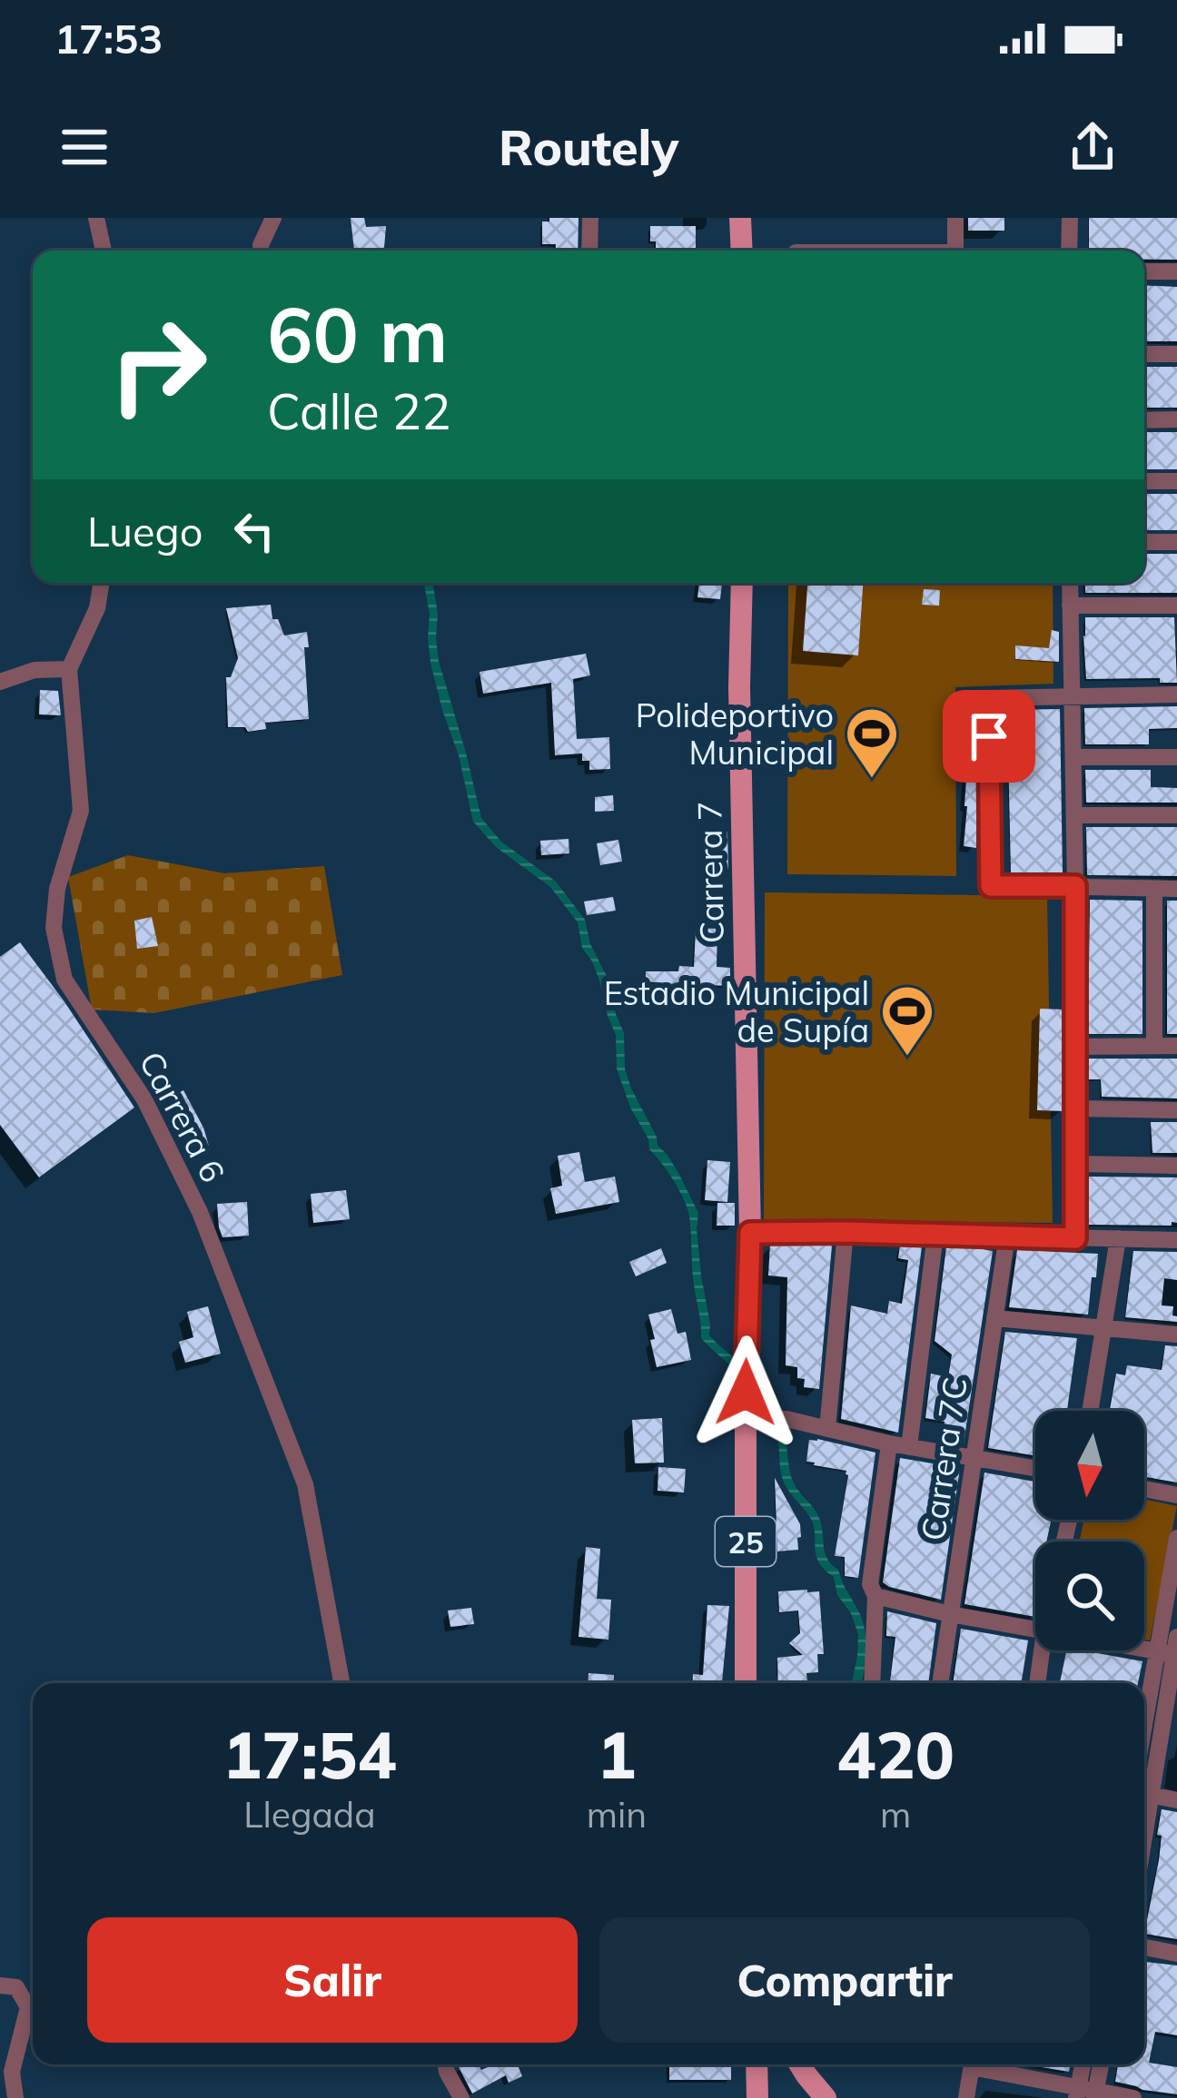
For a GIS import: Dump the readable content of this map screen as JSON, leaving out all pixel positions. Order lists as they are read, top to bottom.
{
  "streets": {
    "main road": ["Carrera 7", "25"],
    "street": ["Carrera 6", "Carrera 7C"]
  },
  "places": {
    "sports": ["Polideportivo Municipal", "Estadio Municipal de Supía"]
  },
  "north": "bottom",
  "page": {
    "status": "17:53",
    "header": "Routely",
    "turn": ["60 m", "Calle 22"],
    "then": "Luego",
    "eta": [
      "17:54",
      "Llegada",
      "1",
      "min",
      "420",
      "m"
    ],
    "buttons": ["Salir", "Compartir"]
  }
}
